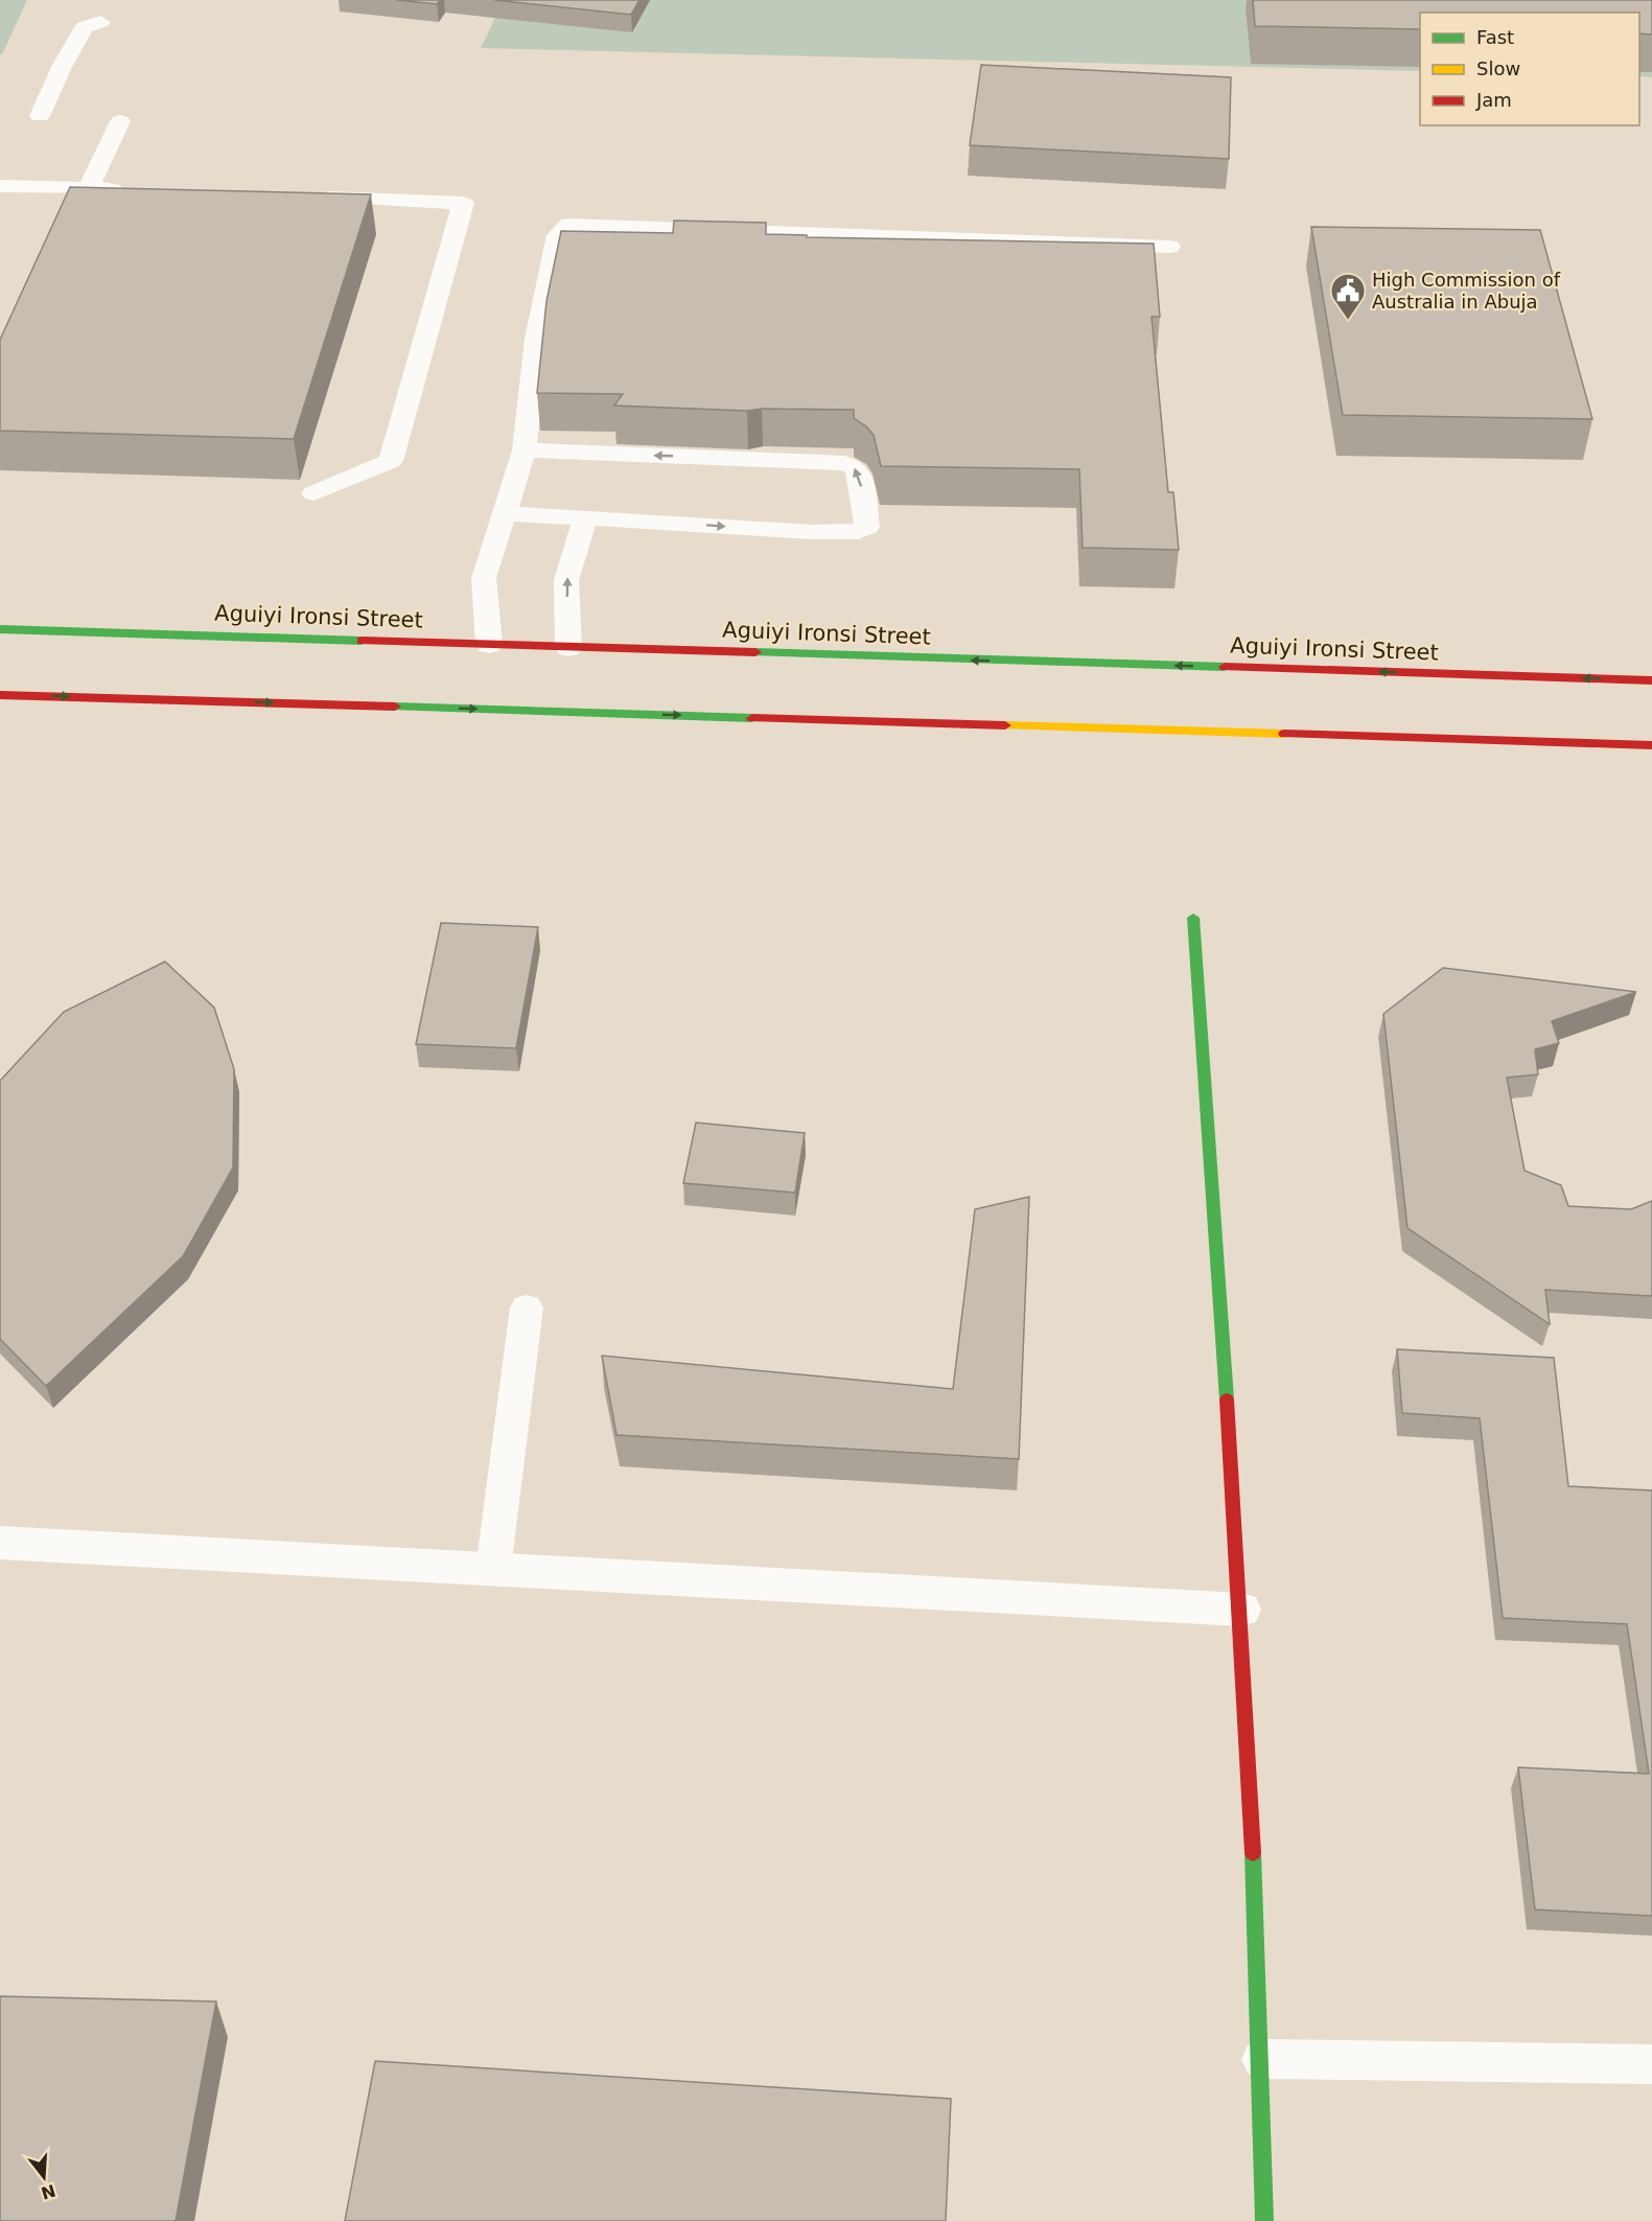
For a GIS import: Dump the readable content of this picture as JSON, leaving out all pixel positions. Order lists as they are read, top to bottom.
{
  "streets": {
    "main road": ["Aguiyi Ironsi Street"]
  },
  "places": {
    "public building": ["High Commission of Australia in Abuja"]
  },
  "legend": ["Fast", "Slow", "Jam"],
  "north": "bottom"
}
